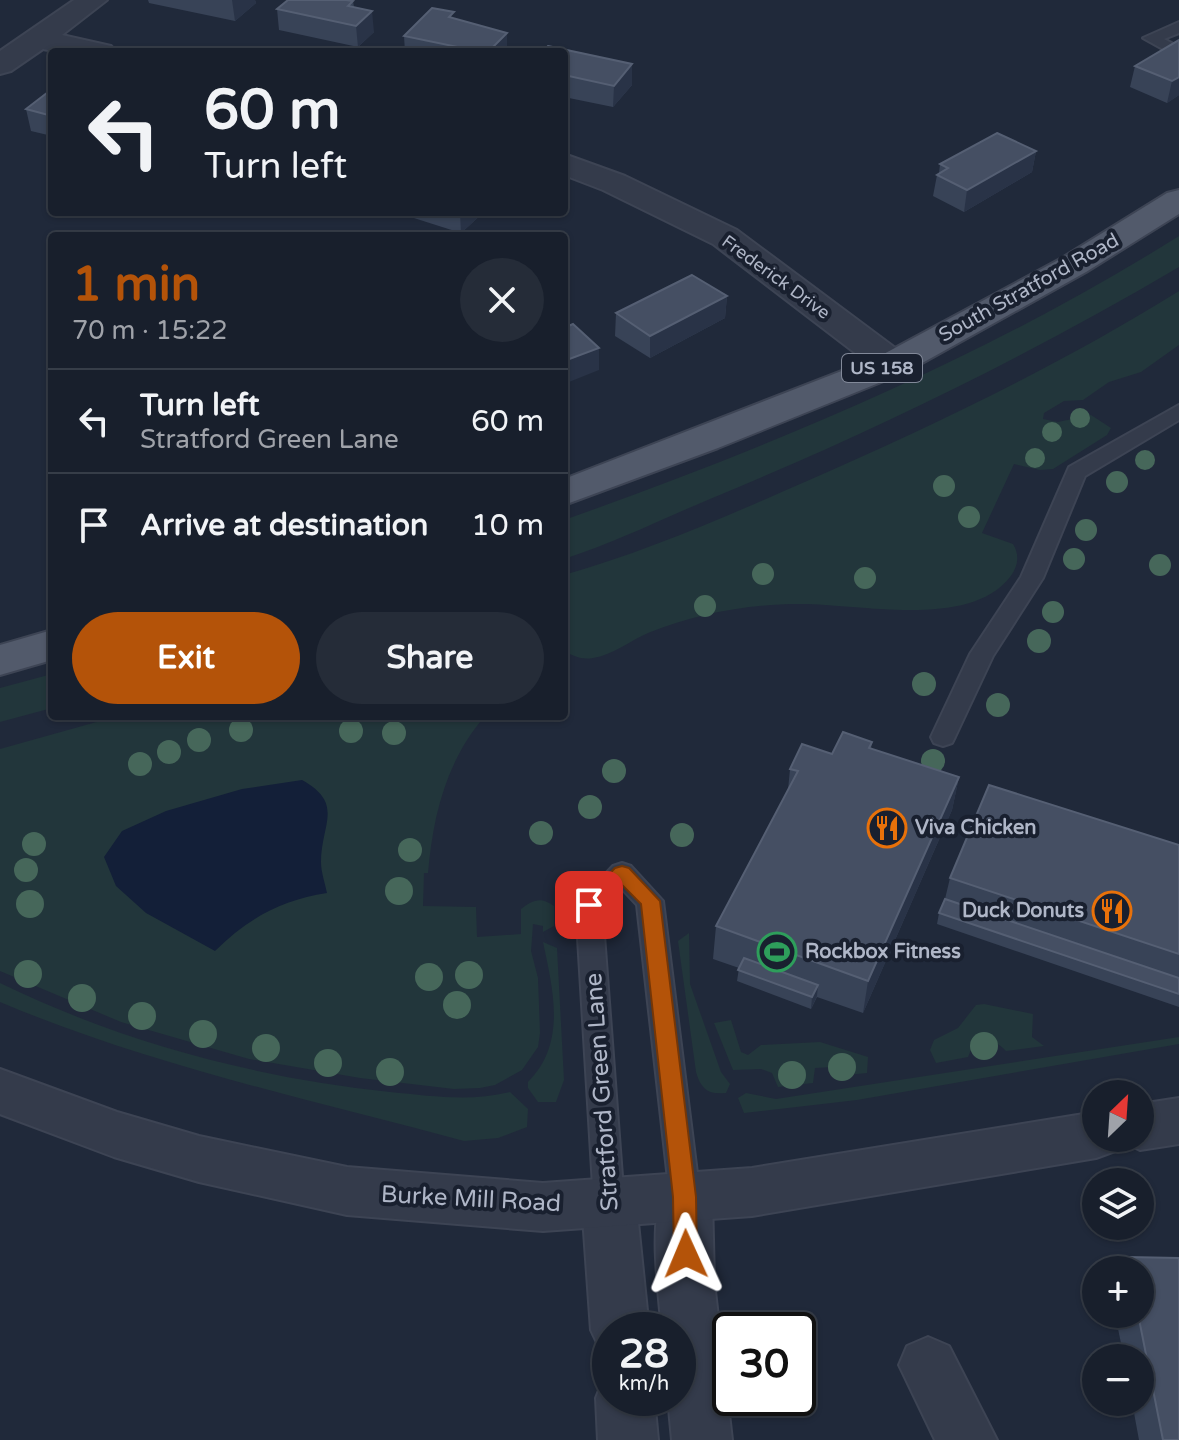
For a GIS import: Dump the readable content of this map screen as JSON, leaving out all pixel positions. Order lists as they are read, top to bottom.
{
  "streets": {
    "main road": ["South Stratford Road", "US 158"],
    "street": ["Frederick Drive", "Stratford Green Lane", "Burke Mill Road"]
  },
  "crossings": [
    ["Frederick Drive", "South Stratford Road"],
    ["Stratford Green Lane", "Burke Mill Road"]
  ],
  "places": {
    "restaurant": ["Viva Chicken", "Duck Donuts"],
    "sports": ["Rockbox Fitness"]
  },
  "north": "top right",
  "page": {
    "turn": ["60 m", "Turn left"],
    "heading": ["1 min", "70 m · 15:22"],
    "list": [
      {
        "name": "Turn left",
        "note": "Stratford Green Lane",
        "value": "60 m"
      },
      {
        "name": "Arrive at destination",
        "value": "10 m"
      }
    ],
    "buttons": ["Exit", "Share"],
    "map_buttons": ["+", "−"],
    "speed": "28 km/h",
    "limit": "30"
  }
}
